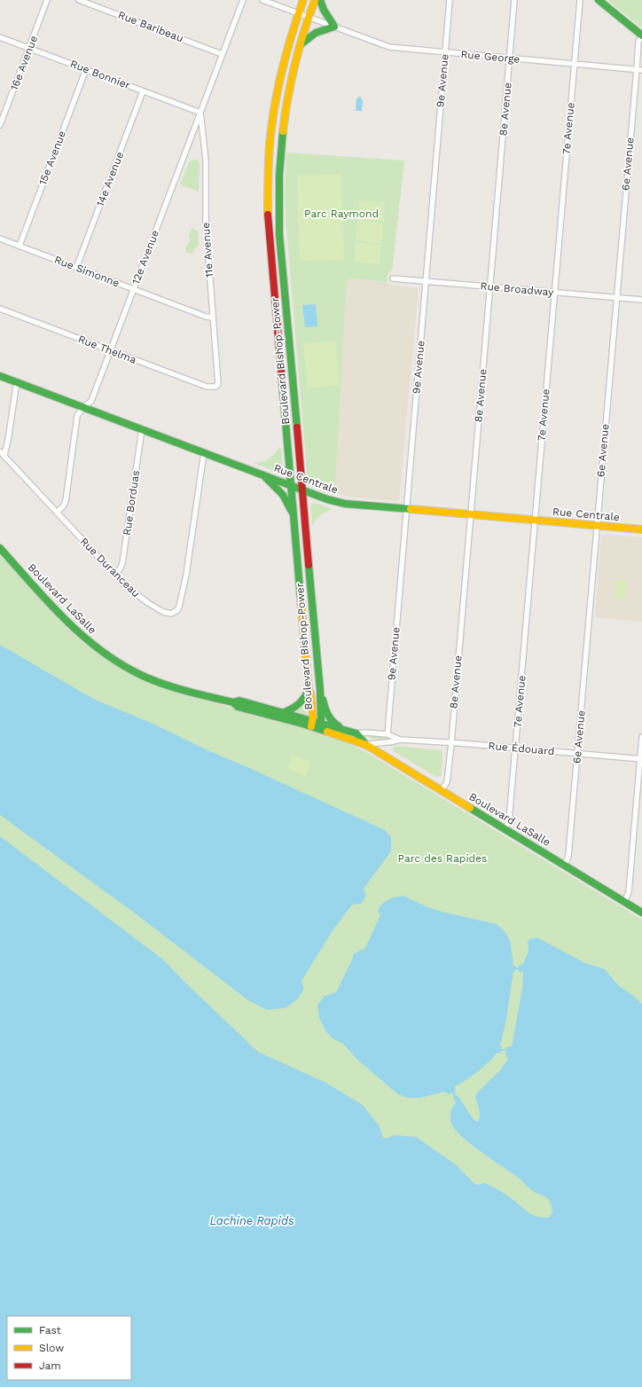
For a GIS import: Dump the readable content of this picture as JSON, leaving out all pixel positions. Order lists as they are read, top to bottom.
{
  "streets": {
    "street": [
      "Rue Baribeau",
      "Rue George",
      "16e Avenue",
      "Rue Bonnier",
      "9e Avenue",
      "8e Avenue",
      "7e Avenue",
      "15e Avenue",
      "6e Avenue",
      "14e Avenue",
      "11e Avenue",
      "12e Avenue",
      "Rue Simonne",
      "Rue Broadway",
      "Rue Thelma",
      "Boulevard Bishop-Power",
      "Rue Centrale",
      "Rue Borduas",
      "Rue Duranceau",
      "Boulevard LaSalle",
      "Rue Édouard"
    ]
  },
  "crossings": [
    ["Rue Baribeau", "12e Avenue"],
    ["Rue George", "9e Avenue"],
    ["Rue George", "8e Avenue"],
    ["Rue George", "7e Avenue"],
    ["Rue George", "6e Avenue"],
    ["Rue George", "Boulevard Bishop-Power"],
    ["16e Avenue", "Rue Bonnier"],
    ["Rue Bonnier", "15e Avenue"],
    ["Rue Bonnier", "14e Avenue"],
    ["Rue Bonnier", "11e Avenue"],
    ["Rue Bonnier", "12e Avenue"],
    ["9e Avenue", "Rue Broadway"],
    ["9e Avenue", "Rue Centrale"],
    ["9e Avenue", "Rue Édouard"],
    ["8e Avenue", "Rue Broadway"],
    ["8e Avenue", "Rue Centrale"],
    ["8e Avenue", "Boulevard LaSalle"],
    ["8e Avenue", "Rue Édouard"],
    ["7e Avenue", "Rue Broadway"],
    ["7e Avenue", "Rue Centrale"],
    ["7e Avenue", "Boulevard LaSalle"],
    ["7e Avenue", "Rue Édouard"],
    ["15e Avenue", "Rue Simonne"],
    ["6e Avenue", "Rue Broadway"],
    ["6e Avenue", "Rue Centrale"],
    ["6e Avenue", "Boulevard LaSalle"],
    ["6e Avenue", "Rue Édouard"],
    ["14e Avenue", "Rue Simonne"],
    ["11e Avenue", "12e Avenue"],
    ["11e Avenue", "Rue Simonne"],
    ["11e Avenue", "Rue Thelma"],
    ["12e Avenue", "Rue Simonne"],
    ["12e Avenue", "Rue Thelma"],
    ["12e Avenue", "Rue Centrale"],
    ["12e Avenue", "Rue Duranceau"],
    ["Boulevard Bishop-Power", "Rue Centrale"],
    ["Boulevard Bishop-Power", "Boulevard LaSalle"],
    ["Rue Centrale", "Rue Borduas"],
    ["Rue Centrale", "Rue Duranceau"],
    ["Rue Borduas", "Rue Duranceau"],
    ["Boulevard LaSalle", "Rue Édouard"]
  ],
  "water": ["Lachine Rapids"],
  "parks": ["Parc Raymond", "Parc des Rapides"],
  "legend": ["Fast", "Slow", "Jam"]
}
